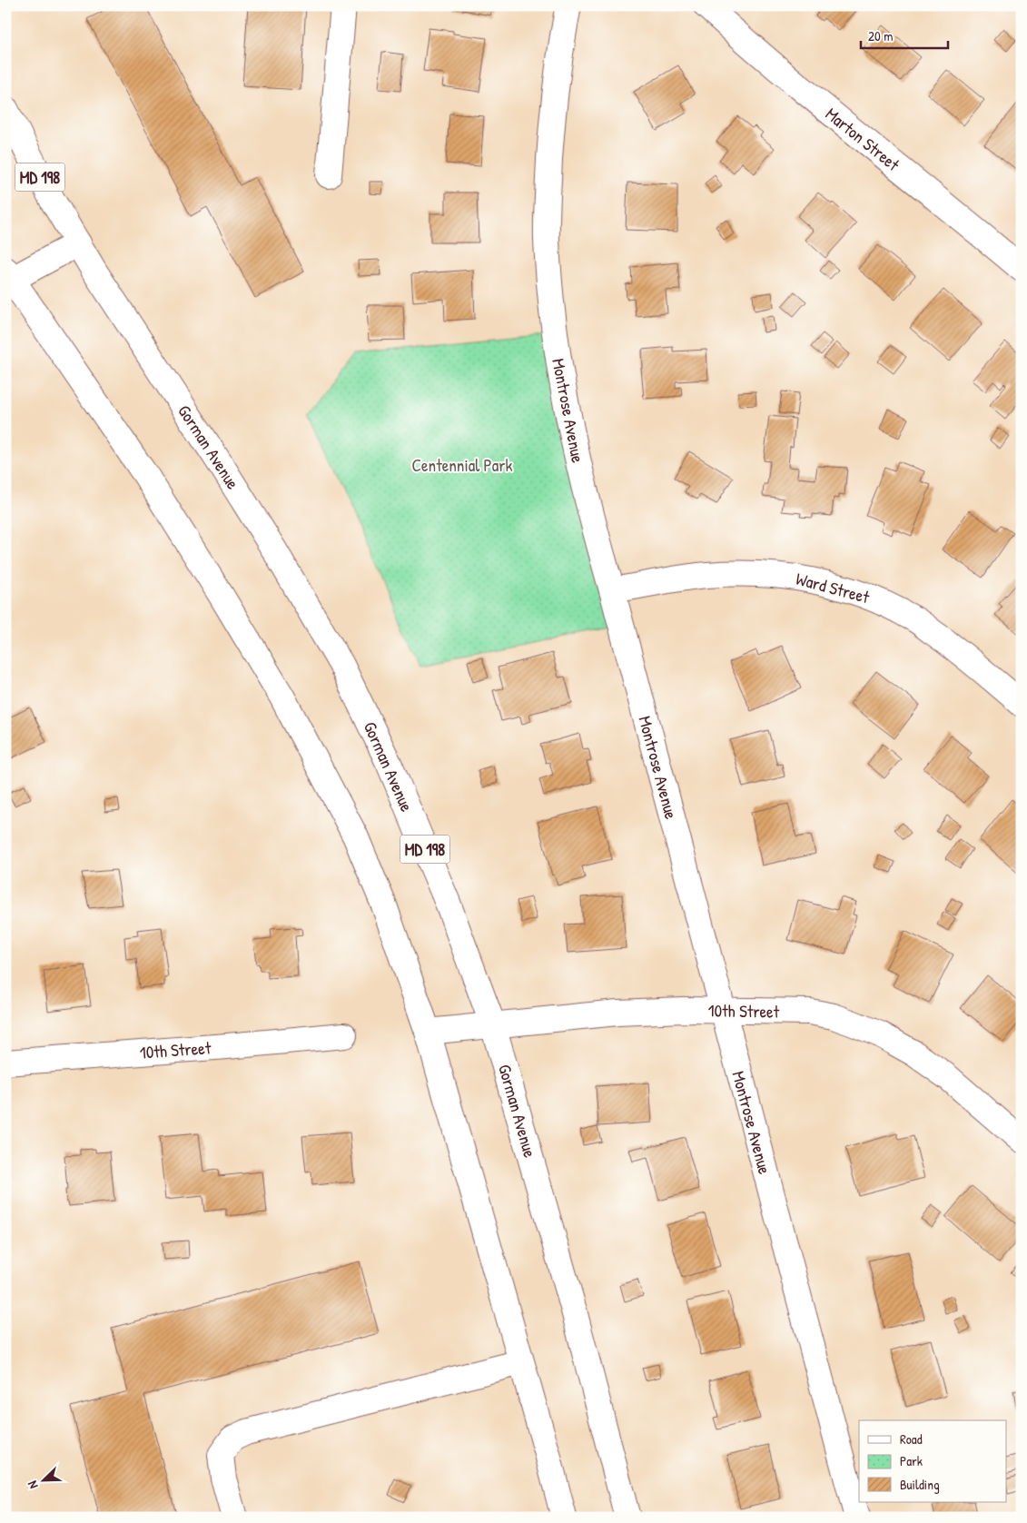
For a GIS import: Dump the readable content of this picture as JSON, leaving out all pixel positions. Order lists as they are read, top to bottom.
{
  "streets": {
    "street": [
      "Marton Street",
      "MD 198",
      "Montrose Avenue",
      "Gorman Avenue",
      "Ward Street",
      "10th Street"
    ]
  },
  "crossings": [
    ["Montrose Avenue", "Ward Street"],
    ["Montrose Avenue", "10th Street"],
    ["Gorman Avenue", "10th Street"]
  ],
  "parks": ["Centennial Park"],
  "legend": ["Road", "Park", "Building"],
  "scale_bar": "20 m",
  "north": "bottom left"
}
